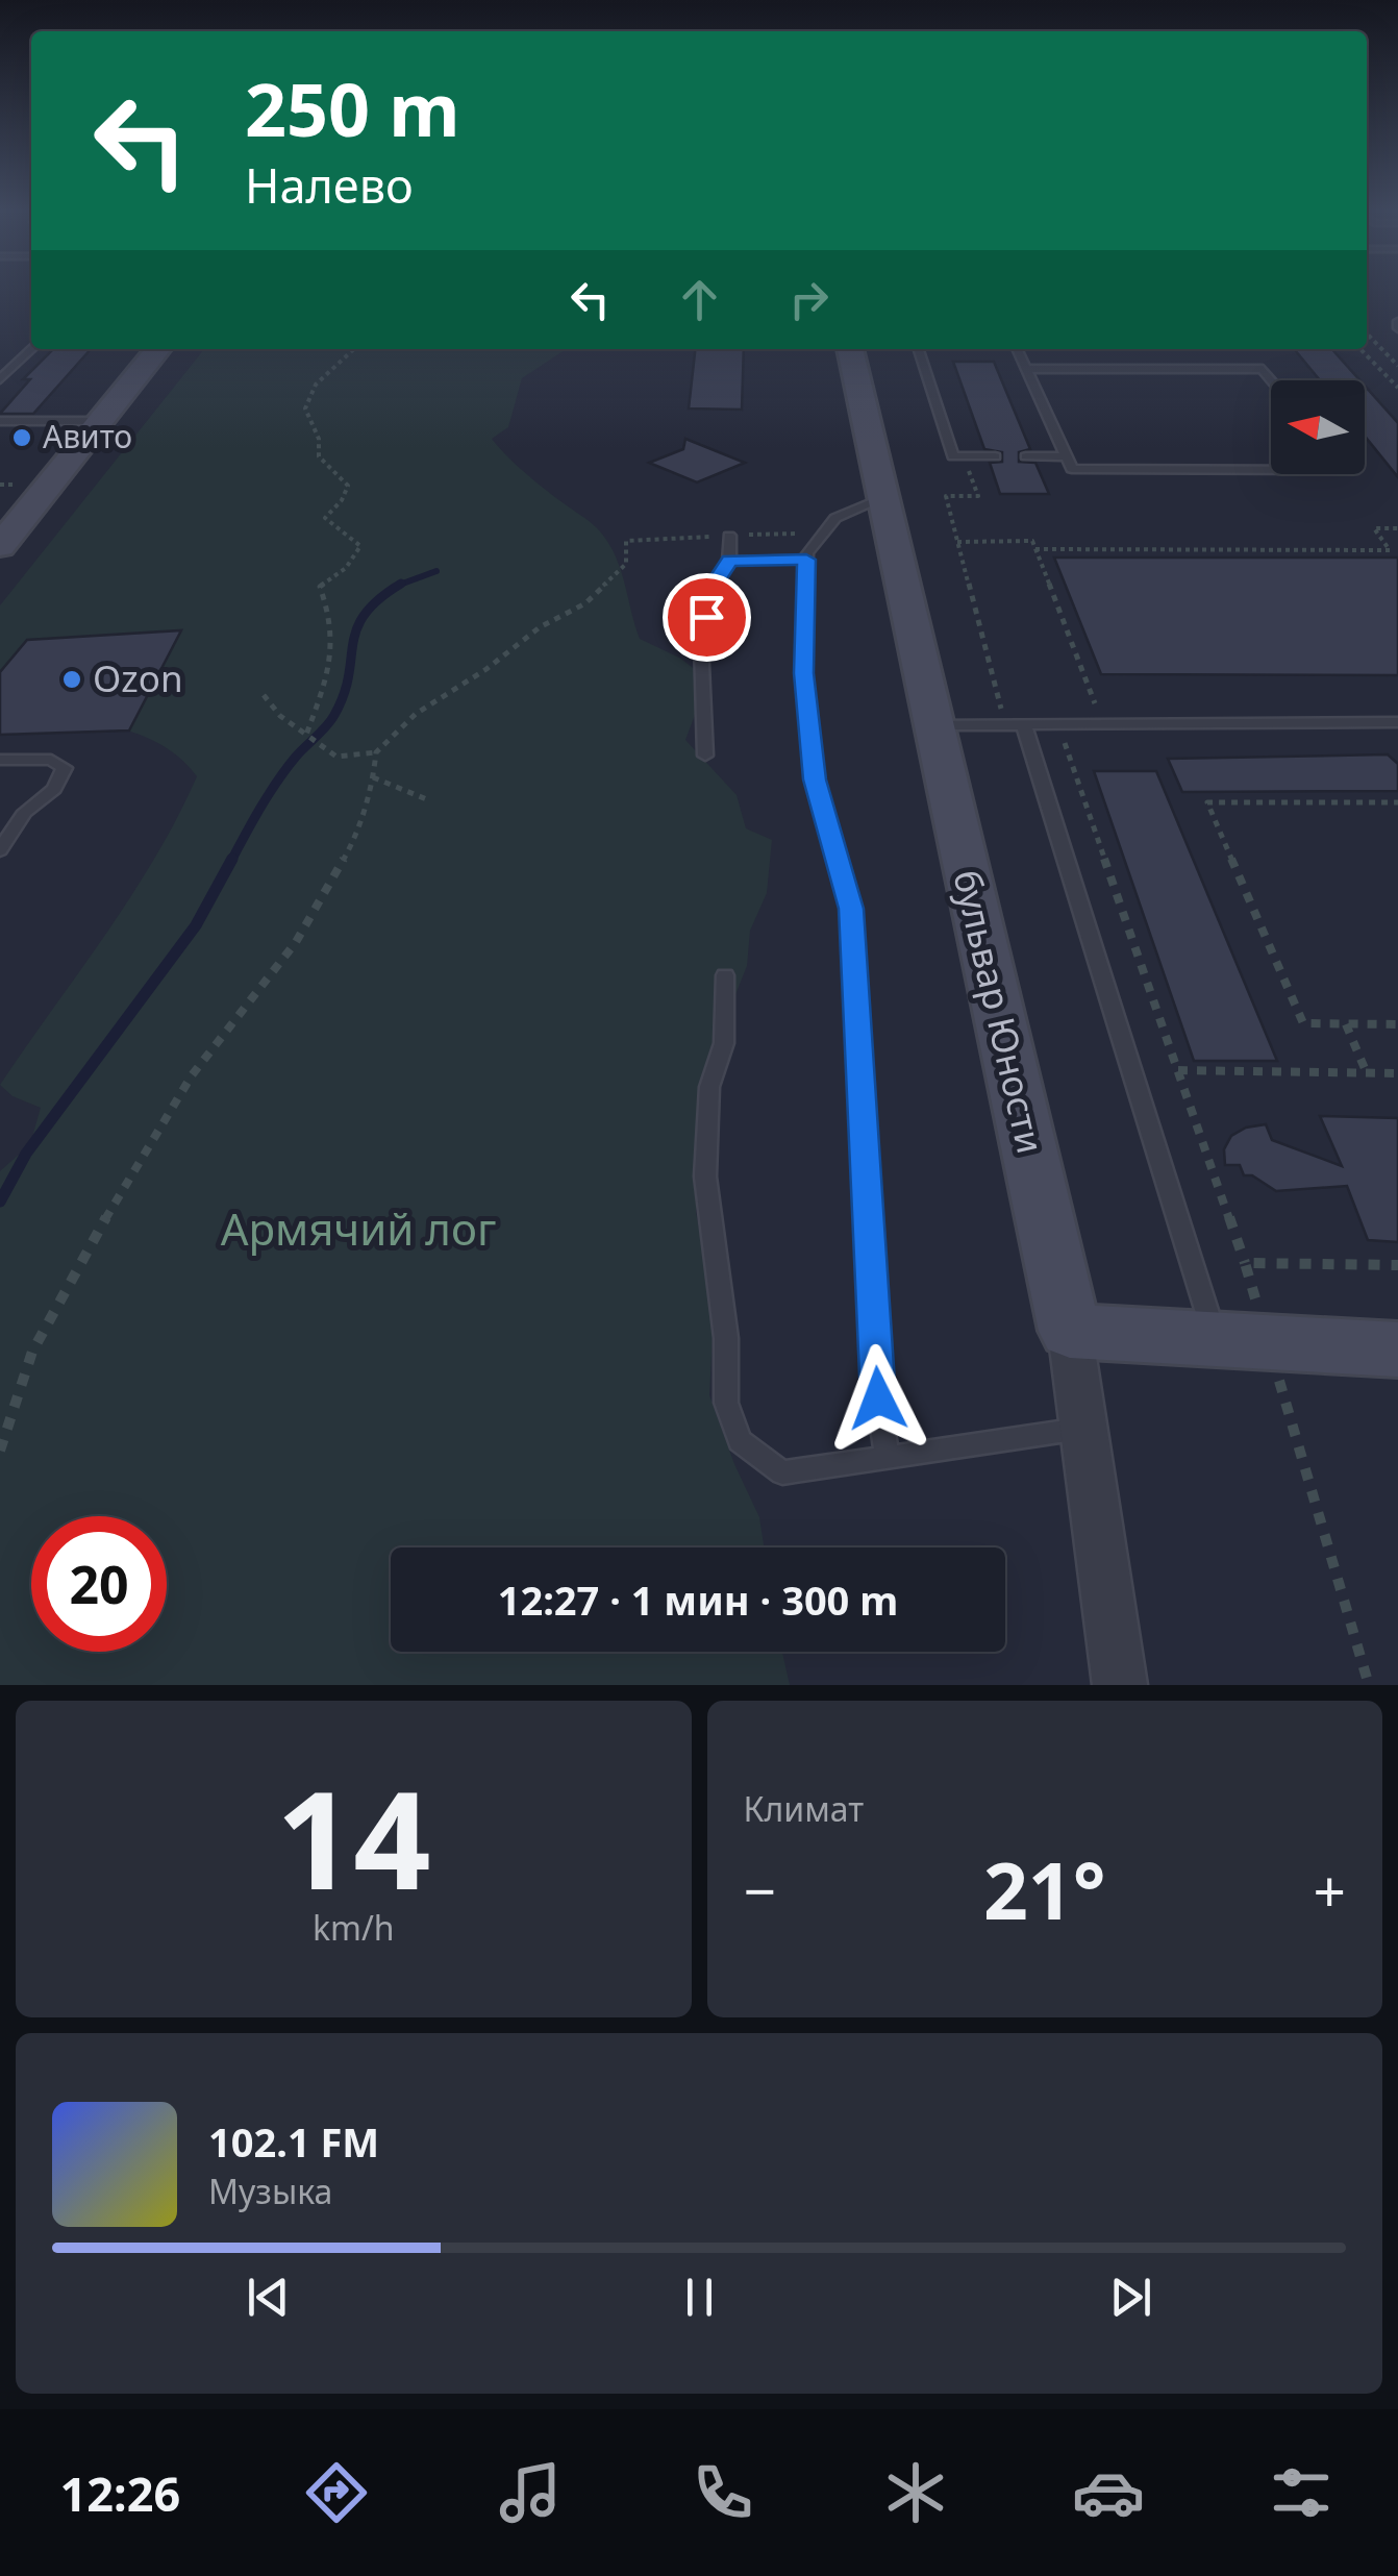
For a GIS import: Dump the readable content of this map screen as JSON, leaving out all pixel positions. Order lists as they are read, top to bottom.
{
  "streets": {
    "street": ["бульвар Юности"]
  },
  "parks": ["Армячий лог"],
  "places": ["Авито", "Ozon"],
  "north": "left",
  "page": {
    "turn": ["250 m", "Налево"],
    "limit": "20",
    "trip": "12:27 · 1 мин · 300 m",
    "tile": [
      ["14", "km/h"],
      "Климат"
    ],
    "heat": ["−", "21°", "+"],
    "song": ["102.1 FM", "Музыка"],
    "tabs": "12:26"
  }
}
